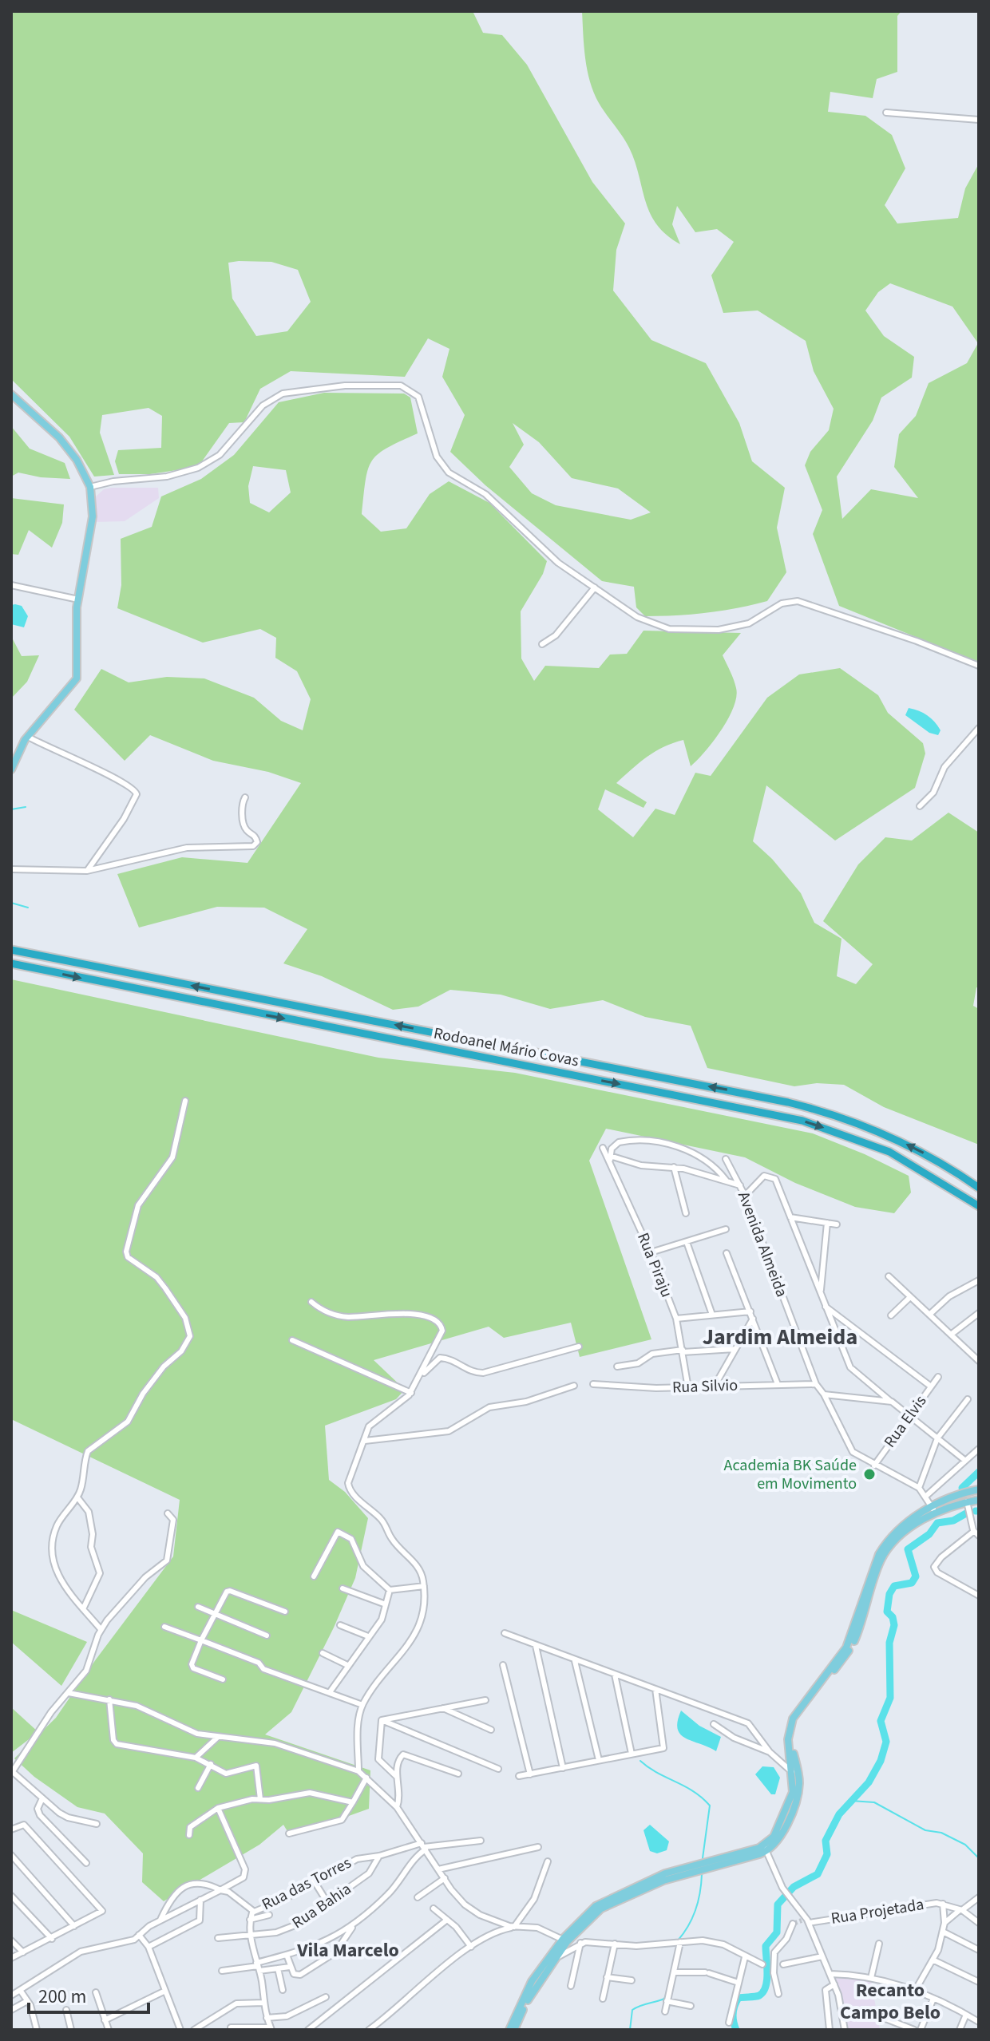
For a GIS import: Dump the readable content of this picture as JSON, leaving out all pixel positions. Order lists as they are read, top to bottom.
{
  "streets": {
    "highway": ["Rodoanel Mário Covas"],
    "street": [
      "Avenida Almeida",
      "Rua Piraju",
      "Rua Silvio",
      "Rua Elvis",
      "Rua das Torres",
      "Rua Bahia",
      "Rua Projetada"
    ]
  },
  "crossings": [
    ["Avenida Almeida", "Rua Silvio"],
    ["Rua Piraju", "Rua Silvio"],
    ["Rua das Torres", "Rua Bahia"]
  ],
  "districts": ["Jardim Almeida", "Vila Marcelo", "Recanto Campo Belo"],
  "places": ["Academia BK Saúde em Movimento"],
  "scale_bar": "200 m"
}
